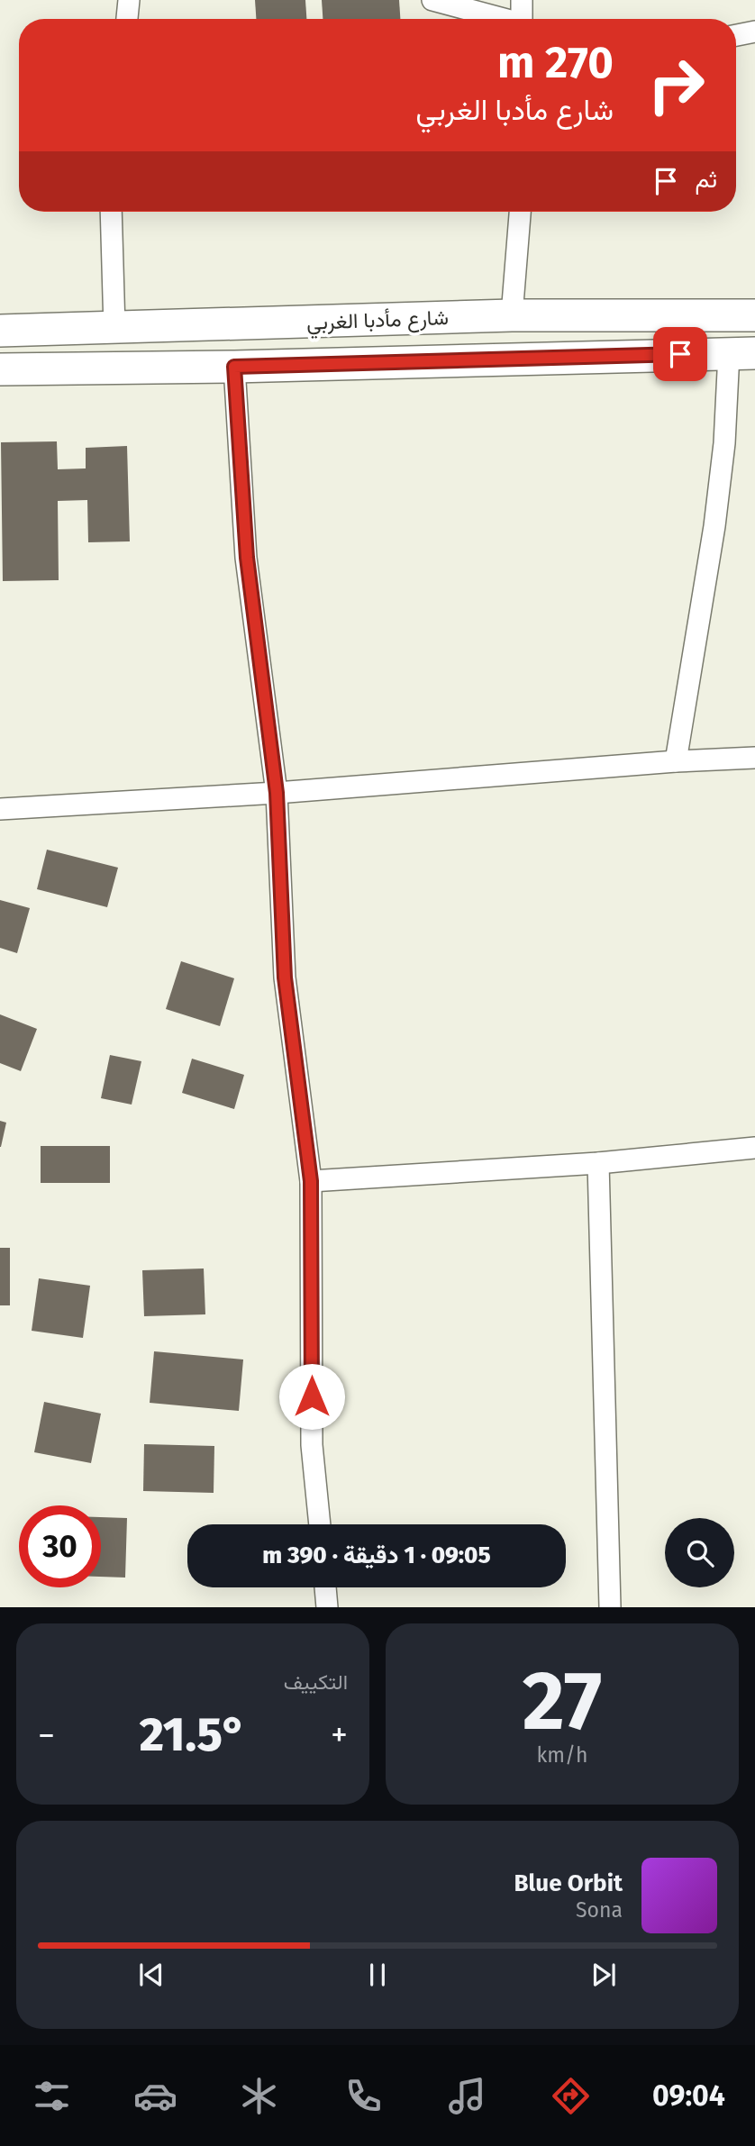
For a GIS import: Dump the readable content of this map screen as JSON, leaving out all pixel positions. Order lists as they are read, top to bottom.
{
  "streets": {
    "main road": ["شارع مأدبا الغربي"]
  },
  "page": {
    "turn": ["270 m", "شارع مأدبا الغربي"],
    "then": "ثم",
    "limit": "30",
    "trip": "09:05 · 1 دقيقة · 390 m",
    "tile": [
      ["27", "km/h"],
      "التكييف"
    ],
    "heat": ["−", "21.5°", "+"],
    "song": ["Blue Orbit", "Sona"],
    "tabs": "09:04"
  }
}
